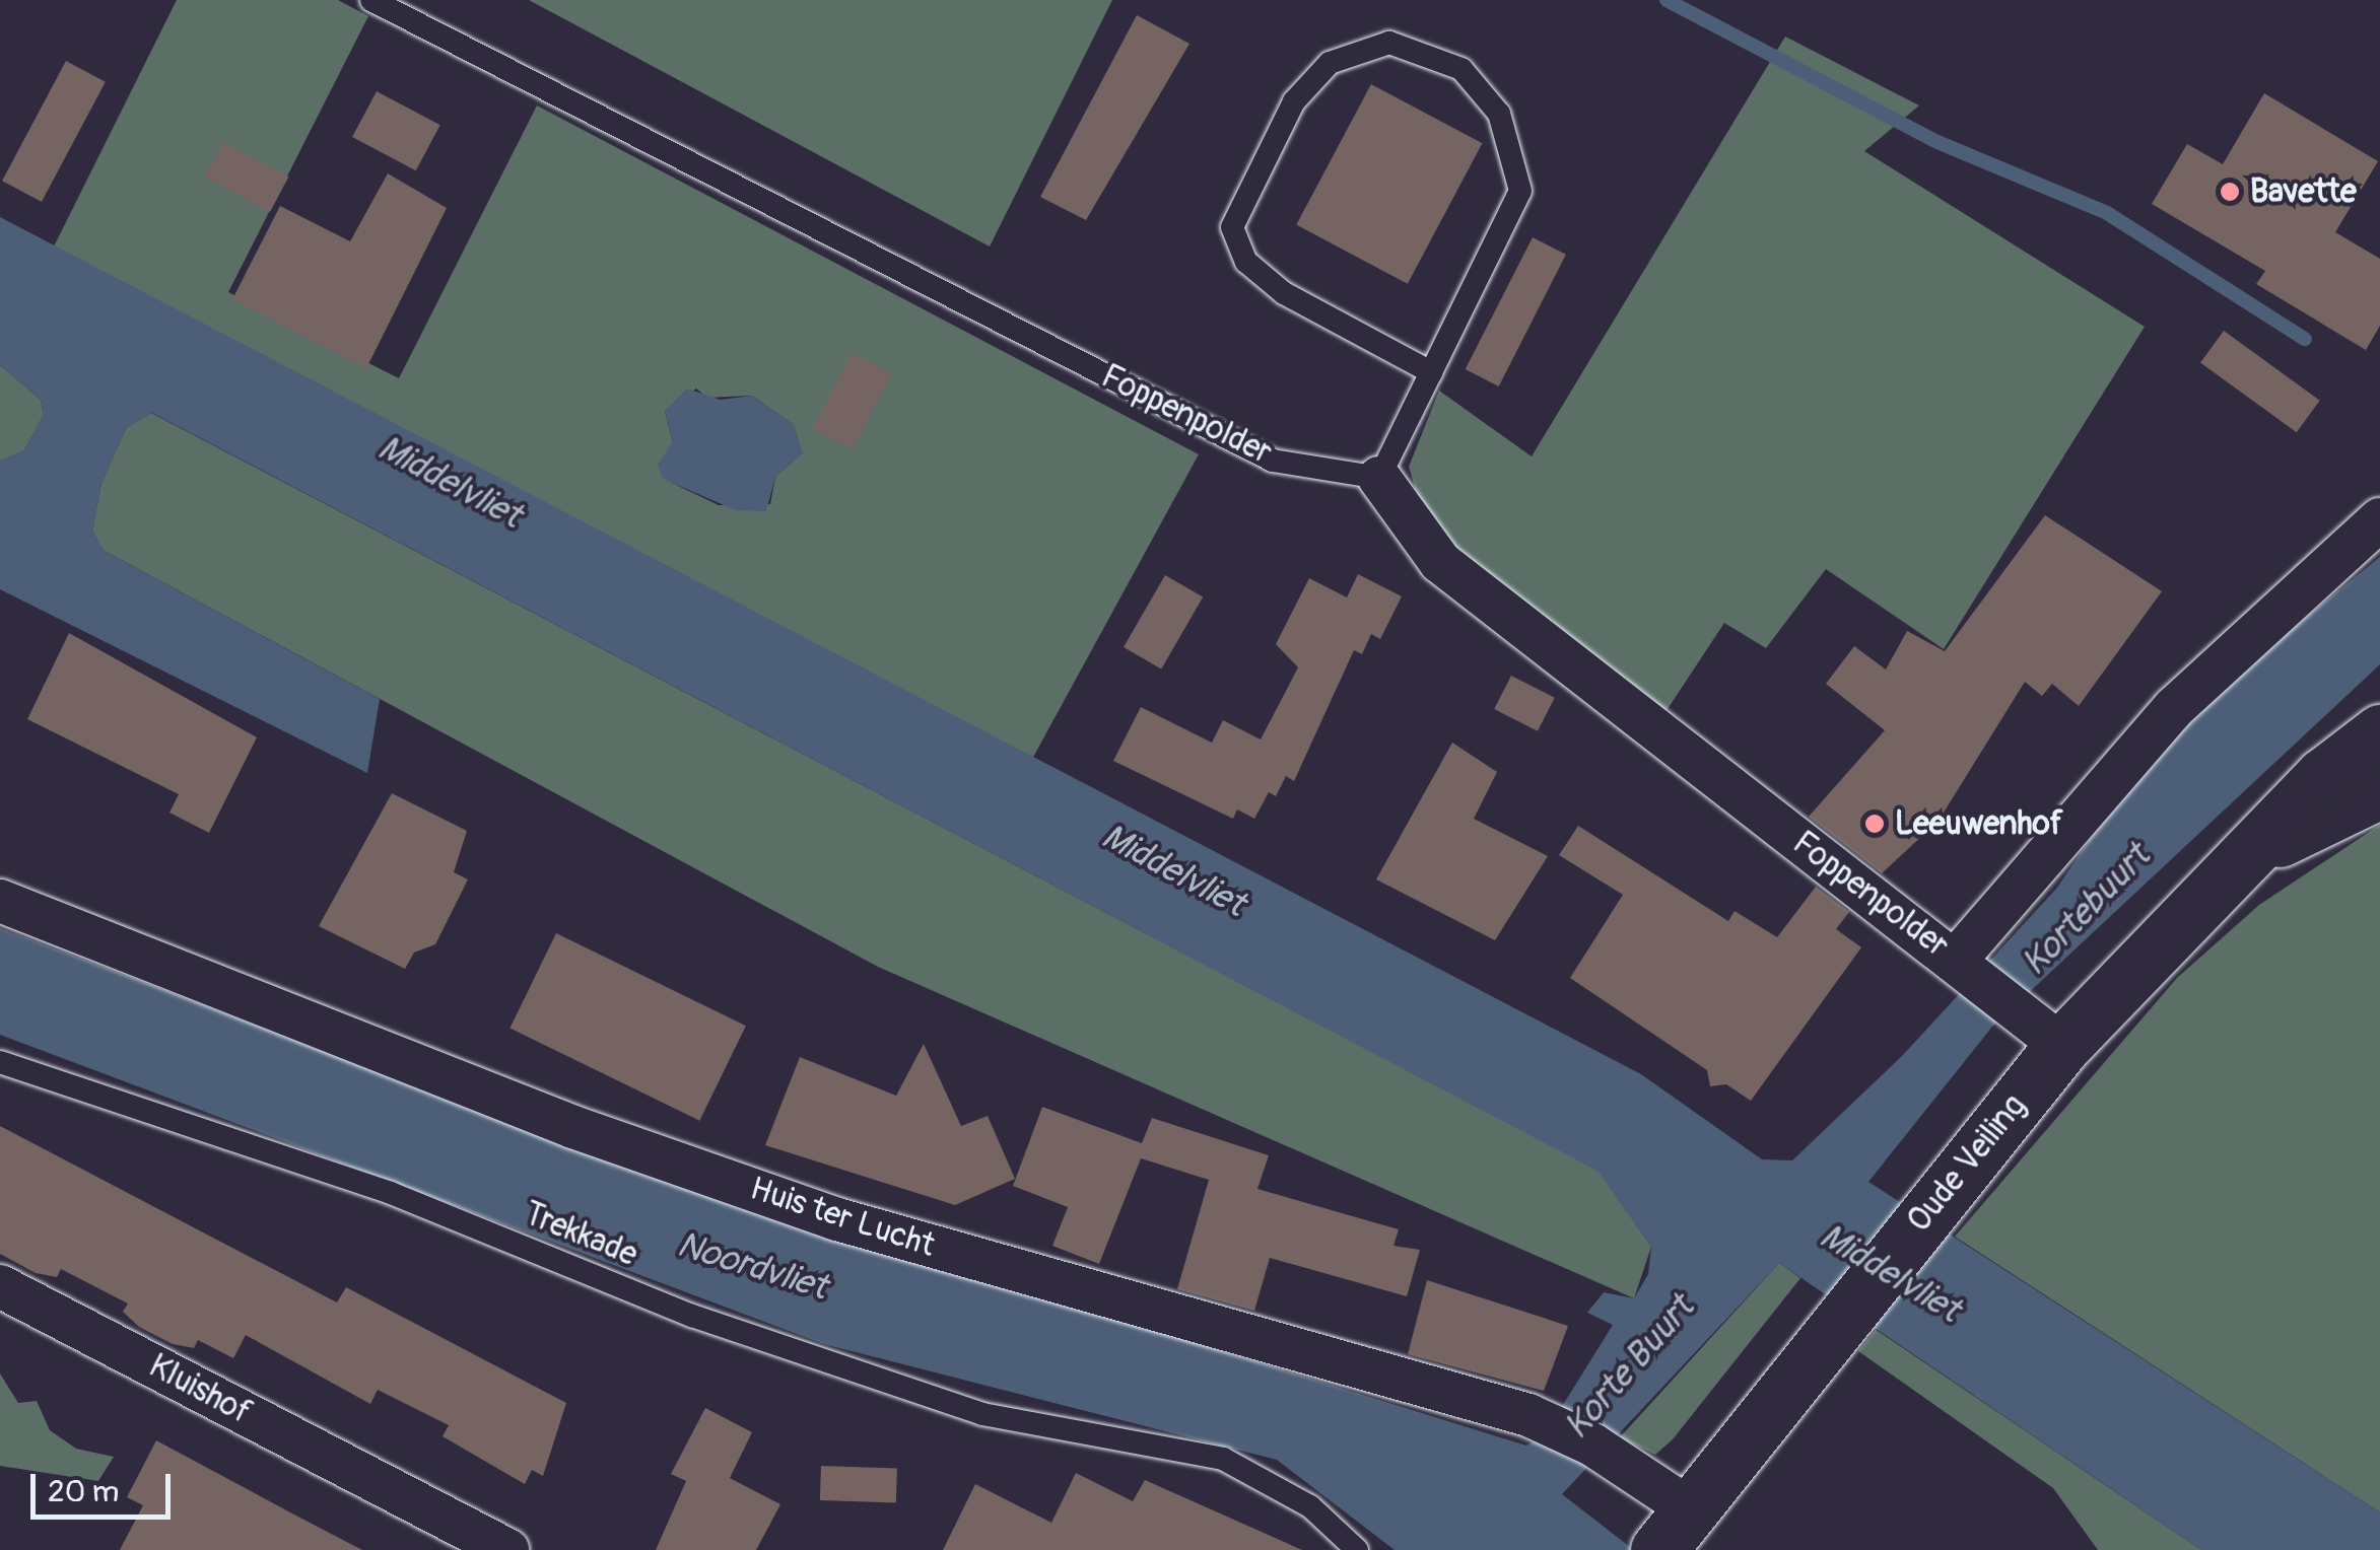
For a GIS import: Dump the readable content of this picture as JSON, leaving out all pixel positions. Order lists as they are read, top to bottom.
{
  "streets": {
    "main road": ["Oude Veiling"],
    "street": ["Foppenpolder", "Huis ter Lucht", "Kluishof"],
    "lane": ["Trekkade"]
  },
  "crossings": [
    ["Foppenpolder", "Oude Veiling"],
    ["Oude Veiling", "Huis ter Lucht"]
  ],
  "water": [
    "Middelvliet",
    "Kortebuurt",
    "Noordvliet",
    "Korte Buurt"
  ],
  "places": ["Bavette", "Leeuwenhof"],
  "scale_bar": "20 m"
}
